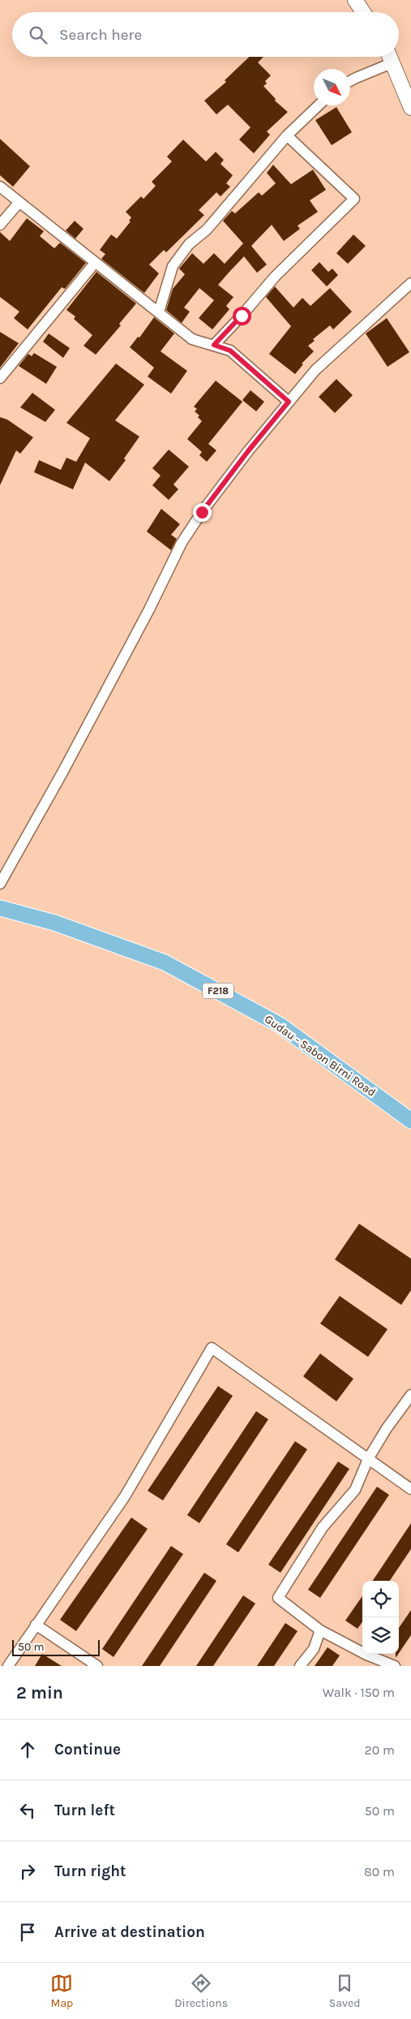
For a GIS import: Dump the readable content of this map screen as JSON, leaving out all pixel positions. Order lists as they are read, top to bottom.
{
  "streets": {
    "main road": ["F218", "Gudau - Sabon Birni Road"]
  },
  "scale_bar": "50 m",
  "north": "bottom right",
  "page": {
    "search": "Search here",
    "scale": "50 m",
    "heading": ["2 min", "Walk · 150 m"],
    "list": [
      ["Continue", "20 m"],
      ["Turn left", "50 m"],
      ["Turn right", "80 m"],
      "Arrive at destination"
    ],
    "nav": ["Map", "Directions", "Saved"]
  }
}
